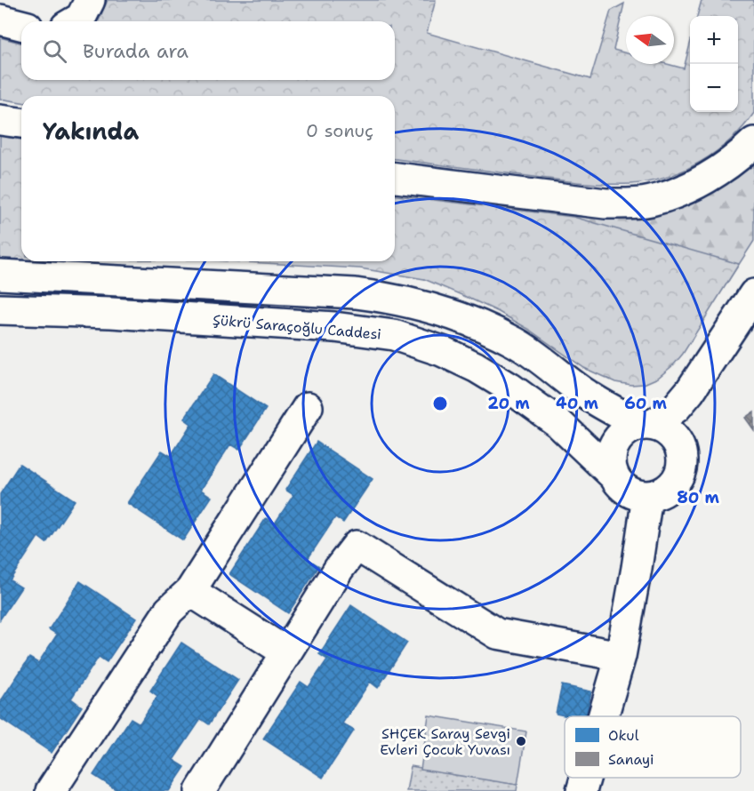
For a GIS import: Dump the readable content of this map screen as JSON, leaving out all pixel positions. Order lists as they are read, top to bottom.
{
  "streets": {
    "street": ["Şükrü Saraçoğlu Caddesi"]
  },
  "places": ["SHÇEK Saray Sevgi Evleri Çocuk Yuvası"],
  "legend": ["Okul", "Sanayi"],
  "north": "left",
  "page": {
    "map_buttons": ["+", "−"],
    "search": "Burada ara",
    "heading": ["Yakında", "0 sonuç"]
  },
  "rings": [
    "20 m",
    "40 m",
    "60 m",
    "80 m"
  ]
}
